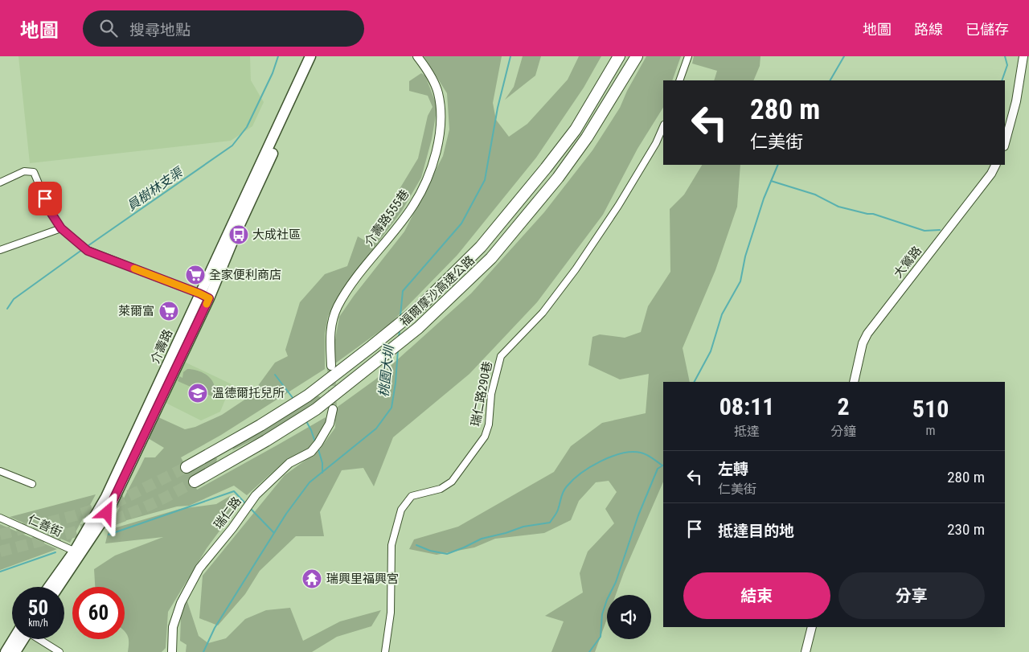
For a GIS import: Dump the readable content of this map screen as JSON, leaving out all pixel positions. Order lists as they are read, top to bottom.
{
  "streets": {
    "highway": ["福爾摩沙高速公路"],
    "main road": ["介壽路"],
    "street": [
      "介壽路555巷",
      "大鶯路",
      "瑞仁路290巷",
      "瑞仁路",
      "仁善街"
    ]
  },
  "crossings": [
    ["介壽路", "仁善街"]
  ],
  "water": ["員樹林支渠", "桃園大圳"],
  "places": {
    "bus stop": ["大成社區"],
    "supermarket": ["全家便利商店", "萊爾富"],
    "school or university": ["溫德爾托兒所"],
    "temple": ["瑞興里福興宮"]
  },
  "page": {
    "header": "地圖",
    "search": "搜尋地點",
    "nav": ["地圖", "路線", "已儲存"],
    "turn": ["280 m", "仁美街"],
    "eta": [
      "08:11",
      "抵達",
      "2",
      "分鐘",
      "510",
      "m"
    ],
    "list": [
      {
        "name": "左轉",
        "note": "仁美街",
        "value": "280 m"
      },
      {
        "name": "抵達目的地",
        "value": "230 m"
      }
    ],
    "buttons": ["結束", "分享"],
    "speed": "50 km/h",
    "limit": "60"
  }
}
